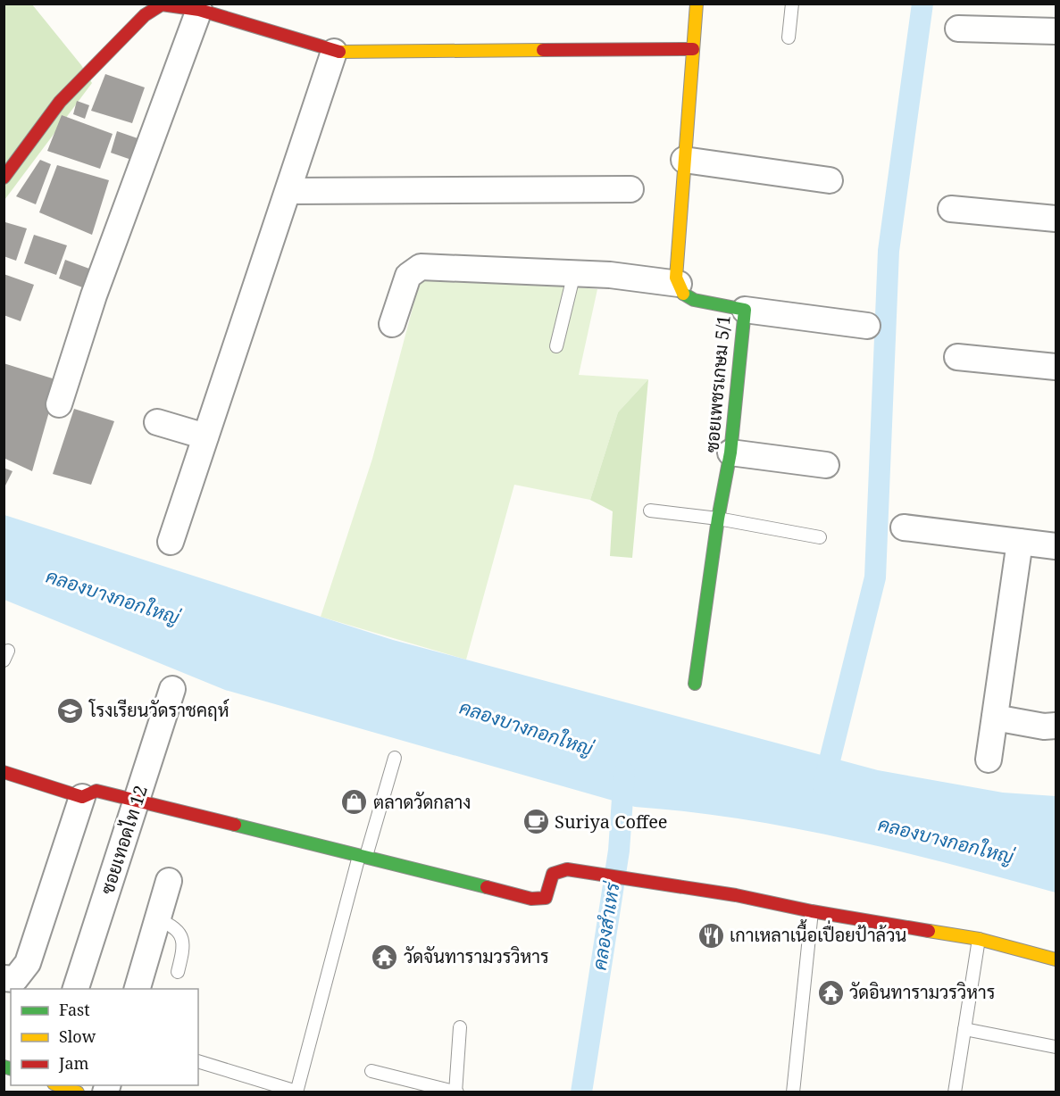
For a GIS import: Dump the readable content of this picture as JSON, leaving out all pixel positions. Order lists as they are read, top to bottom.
{
  "streets": {
    "street": ["ซอยเพชรเกษม 5/1", "ซอยเทอดไท 12"]
  },
  "water": ["คลองบางกอกใหญ่", "คลองสำเหร่"],
  "places": {
    "school or university": ["โรงเรียนวัดราชคฤห์"],
    "shop": ["ตลาดวัดกลาง"],
    "cafe": ["Suriya Coffee"],
    "restaurant": ["เกาเหลาเนื้อเปื่อยป้าล้วน"],
    "temple": ["วัดจันทารามวรวิหาร", "วัดอินทารามวรวิหาร"]
  },
  "legend": ["Fast", "Slow", "Jam"]
}
